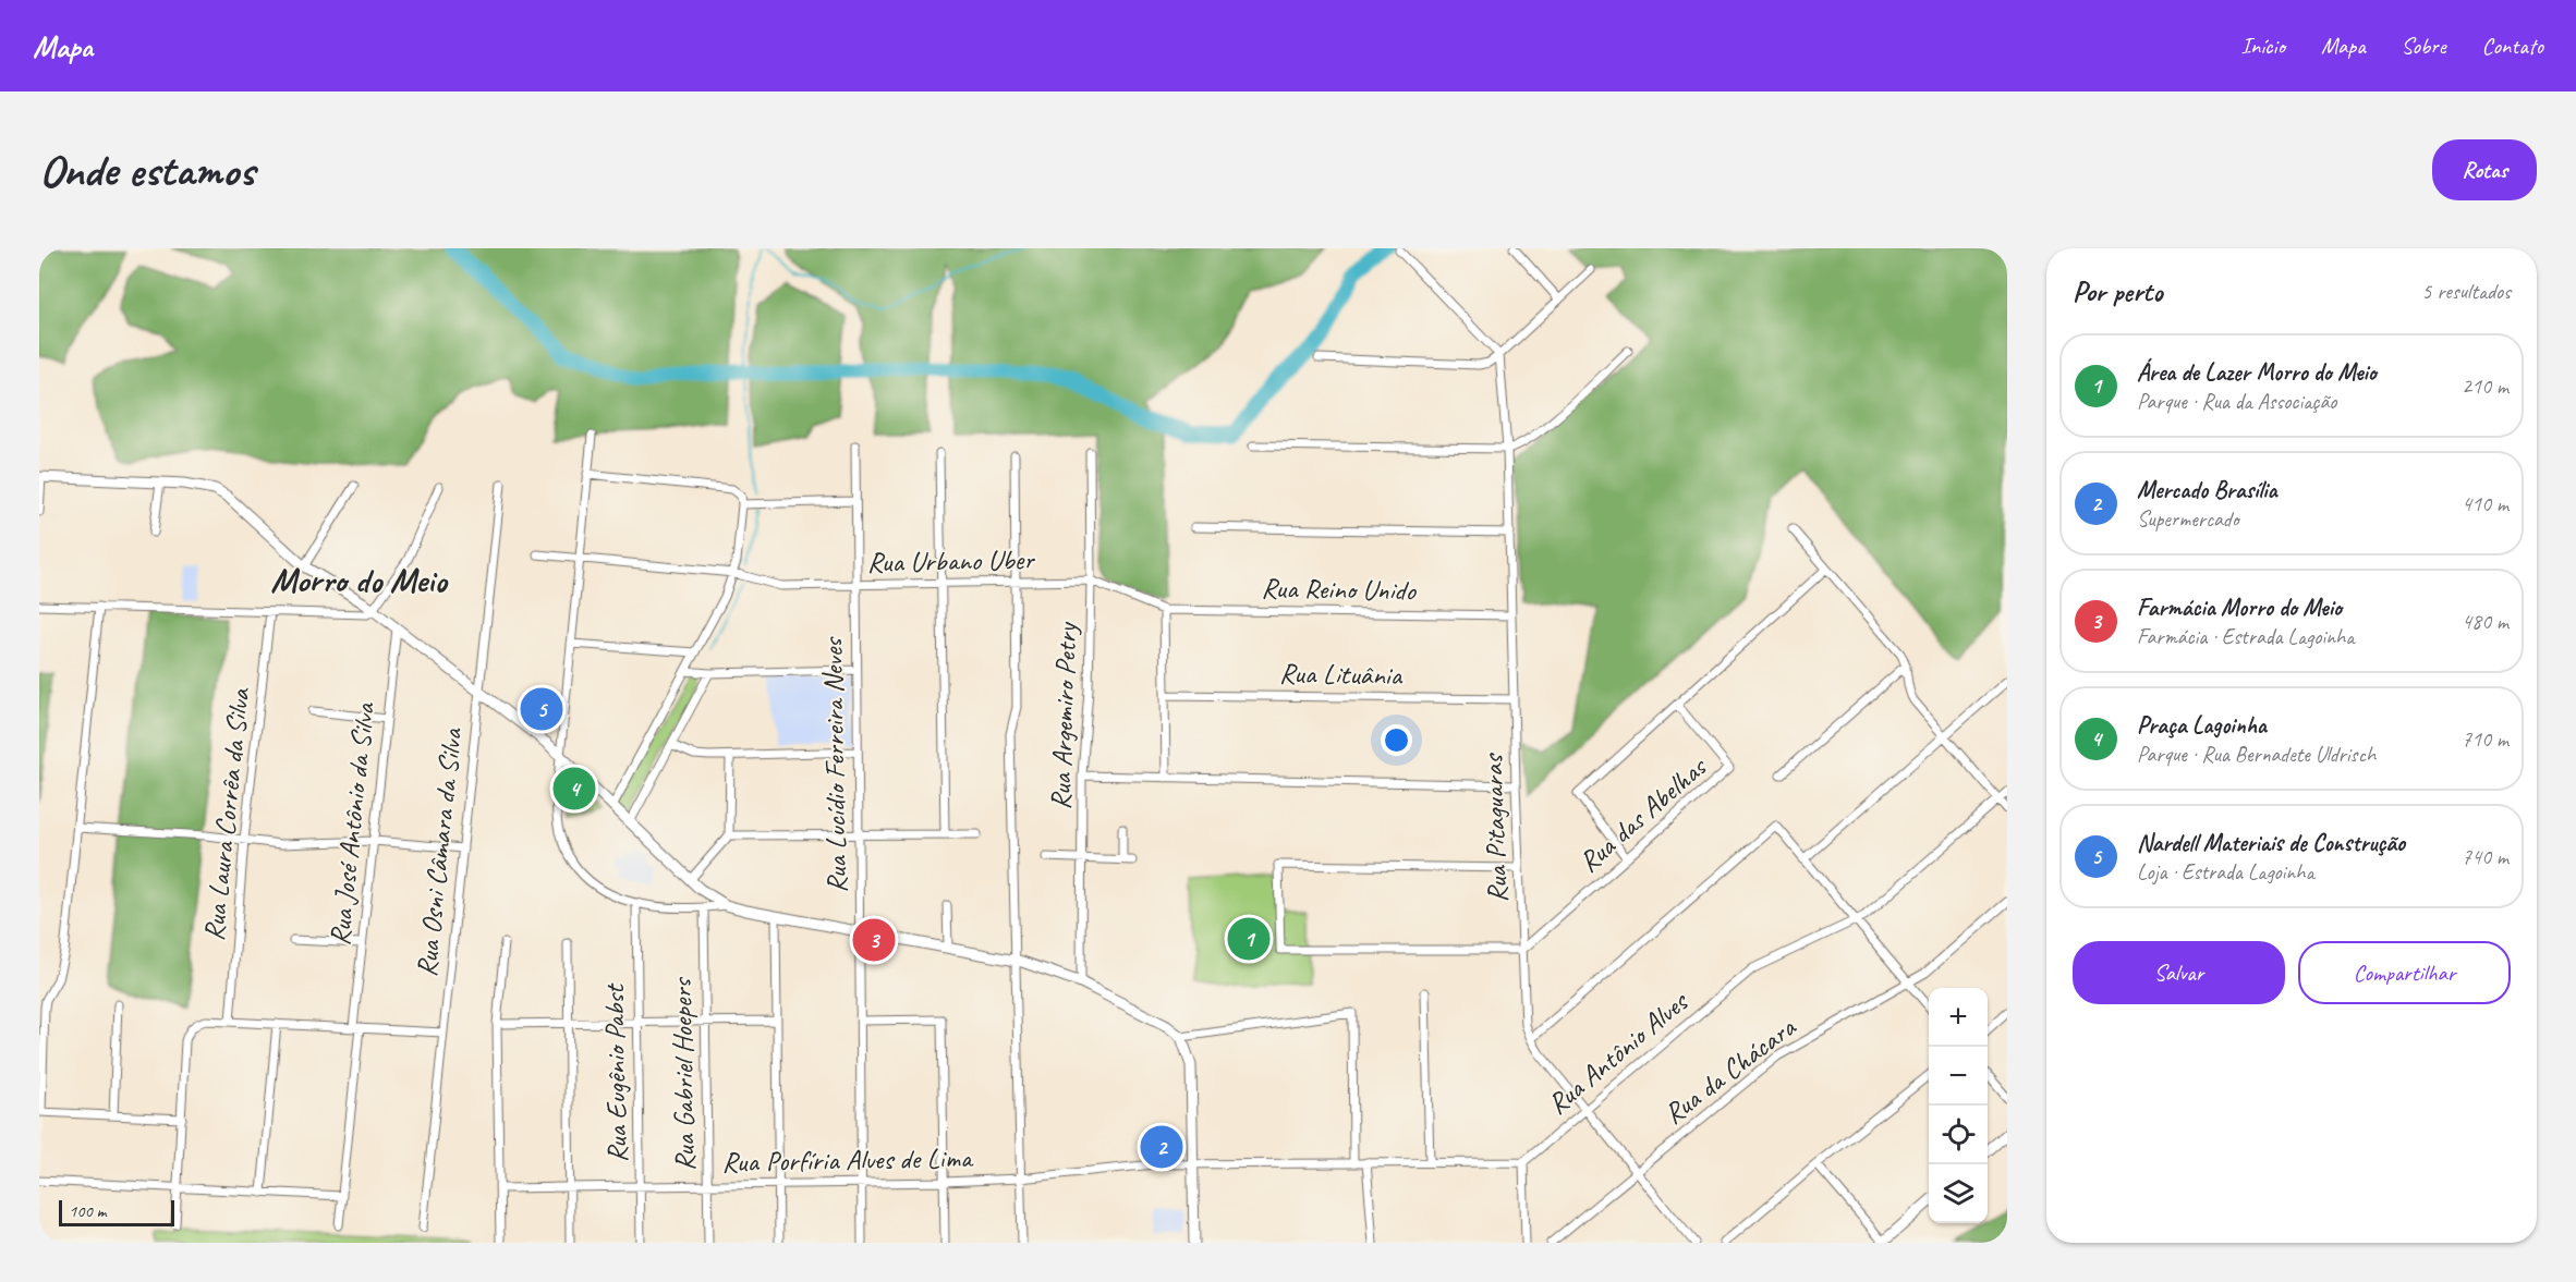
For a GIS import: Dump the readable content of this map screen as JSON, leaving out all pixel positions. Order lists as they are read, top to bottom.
{
  "streets": {
    "street": [
      "Rua Urbano Uber",
      "Rua Reino Unido",
      "Rua Lituânia",
      "Rua Argemiro Petry",
      "Rua Lucídio Ferreira Neves",
      "Rua Laura Corrêa da Silva",
      "Rua das Abelhas",
      "Rua José Antônio da Silva",
      "Rua Pitaguaras",
      "Rua Osni Câmara da Silva",
      "Rua Antônio Alves",
      "Rua da Chácara",
      "Rua Eugênio Pabst",
      "Rua Gabriel Hoepers",
      "Rua Porfíria Alves de Lima"
    ]
  },
  "crossings": [
    ["Rua Urbano Uber", "Rua Reino Unido"],
    ["Rua Urbano Uber", "Rua Argemiro Petry"],
    ["Rua Urbano Uber", "Rua Lucídio Ferreira Neves"],
    ["Rua Reino Unido", "Rua Pitaguaras"],
    ["Rua Lituânia", "Rua Pitaguaras"],
    ["Rua Lucídio Ferreira Neves", "Rua Porfíria Alves de Lima"],
    ["Rua das Abelhas", "Rua Pitaguaras"],
    ["Rua Pitaguaras", "Rua Antônio Alves"],
    ["Rua Pitaguaras", "Rua da Chácara"],
    ["Rua Eugênio Pabst", "Rua Porfíria Alves de Lima"],
    ["Rua Gabriel Hoepers", "Rua Porfíria Alves de Lima"]
  ],
  "districts": ["Morro do Meio"],
  "scale_bar": "100 m",
  "page": {
    "header": "Mapa",
    "nav": [
      "Início",
      "Mapa",
      "Sobre",
      "Contato"
    ],
    "buttons": [
      "Rotas",
      ["Salvar", "Compartilhar"]
    ],
    "title": "Onde estamos",
    "heading": ["Por perto", "5 resultados"],
    "list": [
      {
        "mark": "1",
        "name": "Área de Lazer Morro do Meio",
        "note": "Parque · Rua da Associação",
        "value": "210 m"
      },
      {
        "mark": "2",
        "name": "Mercado Brasília",
        "note": "Supermercado",
        "value": "410 m"
      },
      {
        "mark": "3",
        "name": "Farmácia Morro do Meio",
        "note": "Farmácia · Estrada Lagoinha",
        "value": "480 m"
      },
      {
        "mark": "4",
        "name": "Praça Lagoinha",
        "note": "Parque · Rua Bernadete Uldrisch",
        "value": "710 m"
      },
      {
        "mark": "5",
        "name": "Nardell Materiais de Construção",
        "note": "Loja · Estrada Lagoinha",
        "value": "740 m"
      }
    ],
    "pins": [
      "5",
      "4",
      "1",
      "3",
      "2"
    ],
    "map_buttons": ["+", "−"],
    "scale": "100 m"
  }
}
